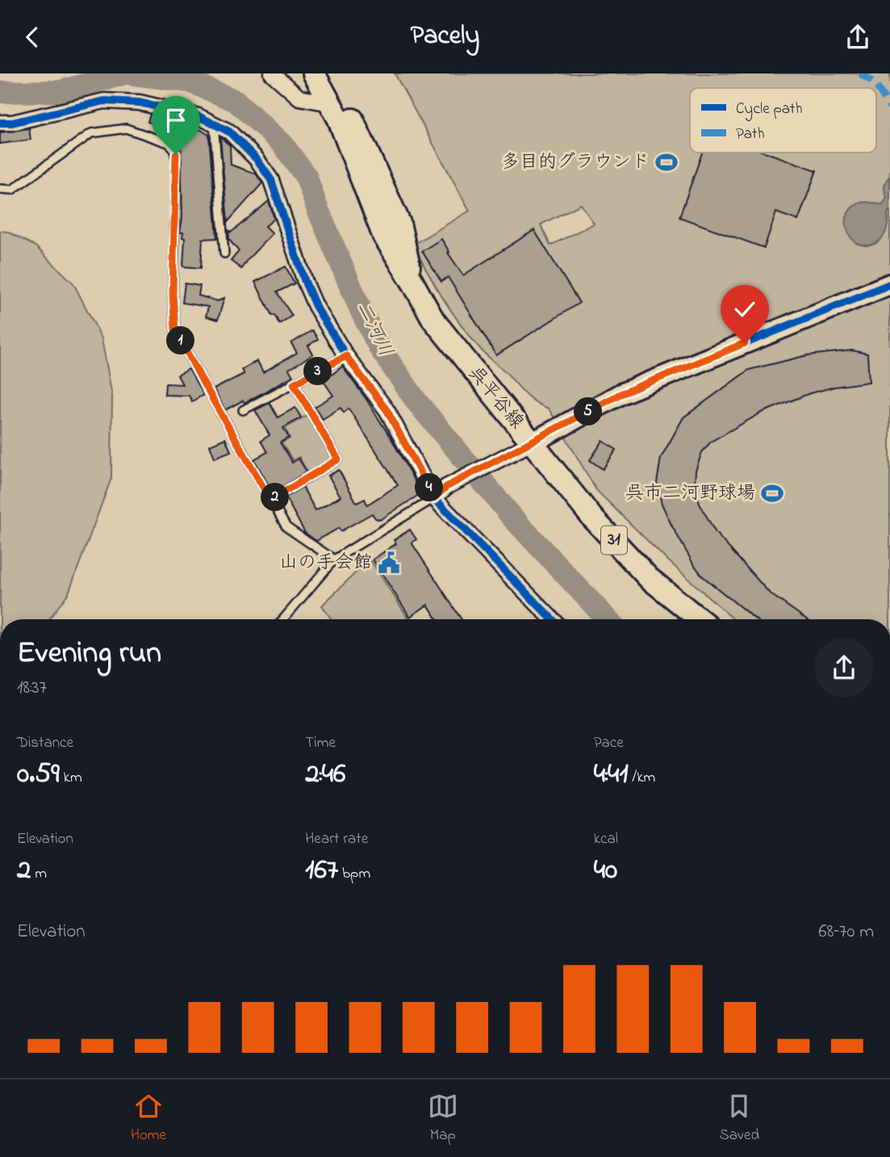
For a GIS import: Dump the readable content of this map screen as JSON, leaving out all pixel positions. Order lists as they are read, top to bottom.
{
  "streets": {
    "main road": ["呉平谷線", "31"]
  },
  "water": ["二河川"],
  "places": {
    "sports": ["多目的グラウンド", "呉市二河野球場"],
    "public building": ["山の手会館"]
  },
  "legend": ["Cycle path", "Path"],
  "page": {
    "header": "Pacely",
    "pins": [
      "1",
      "3",
      "5",
      "4",
      "2"
    ],
    "heading": ["Evening run", "18:37"],
    "stats": [
      ["Distance", "0.59 km"],
      ["Time", "2:46"],
      ["Pace", "4:41 /km"],
      ["Elevation", "2 m"],
      ["Heart rate", "167 bpm"],
      ["kcal", "40"]
    ],
    "chart": ["Elevation", "68–70 m"],
    "tabs": ["Home", "Map", "Saved"]
  }
}
